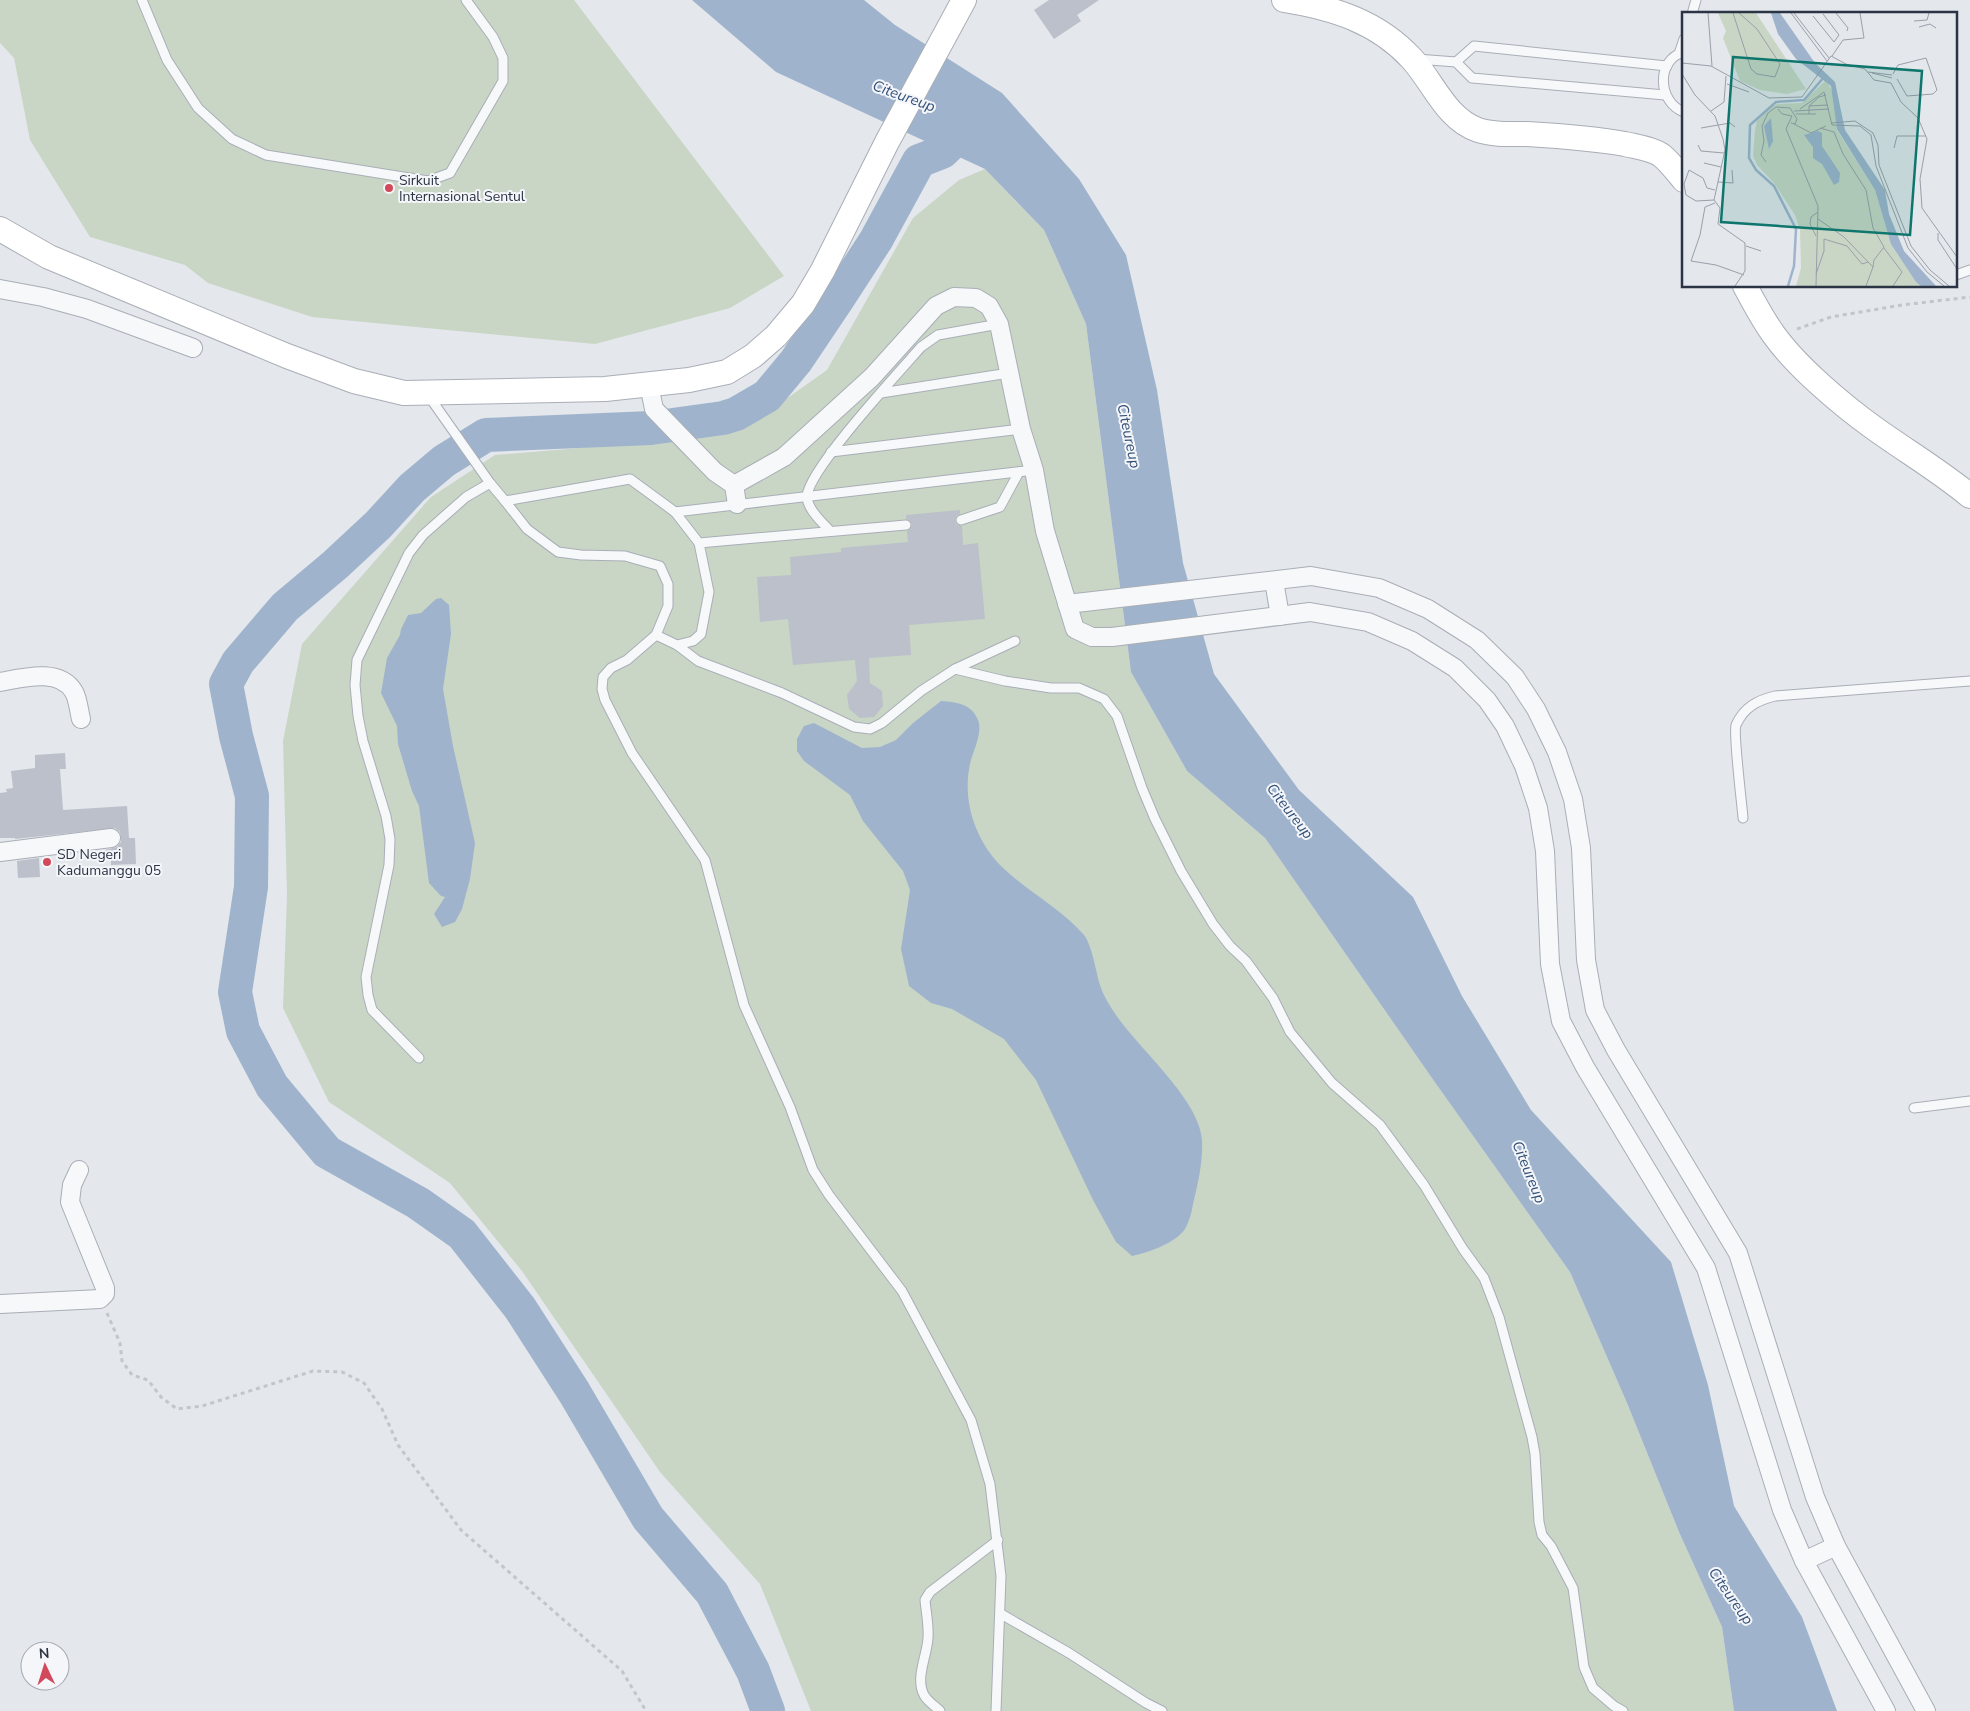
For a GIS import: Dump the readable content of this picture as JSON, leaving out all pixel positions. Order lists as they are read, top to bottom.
{
  "water": ["Citeureup"],
  "places": ["Sirkuit Internasional Sentul", "SD Negeri Kadumanggu 05"],
  "north": "top"
}
